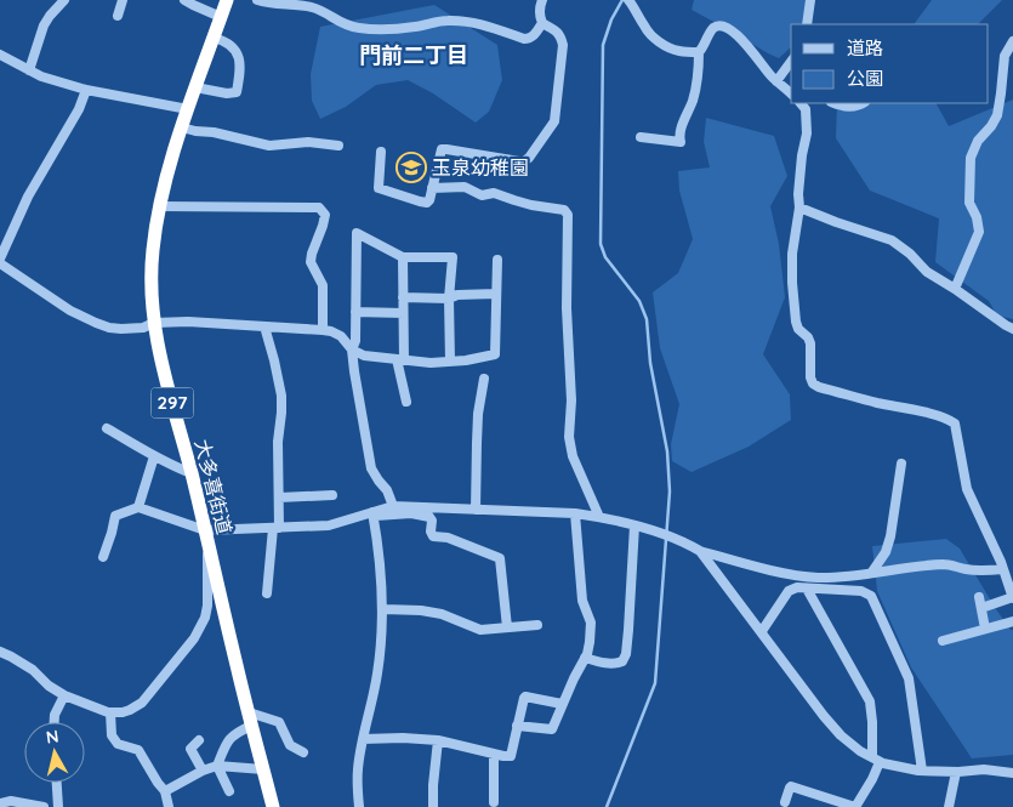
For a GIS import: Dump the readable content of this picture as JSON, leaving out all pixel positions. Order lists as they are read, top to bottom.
{
  "streets": {
    "highway": ["297", "大多喜街道"]
  },
  "districts": ["門前二丁目"],
  "places": {
    "school or university": ["玉泉幼稚園"]
  },
  "legend": ["道路", "公園"],
  "north": "top"
}
